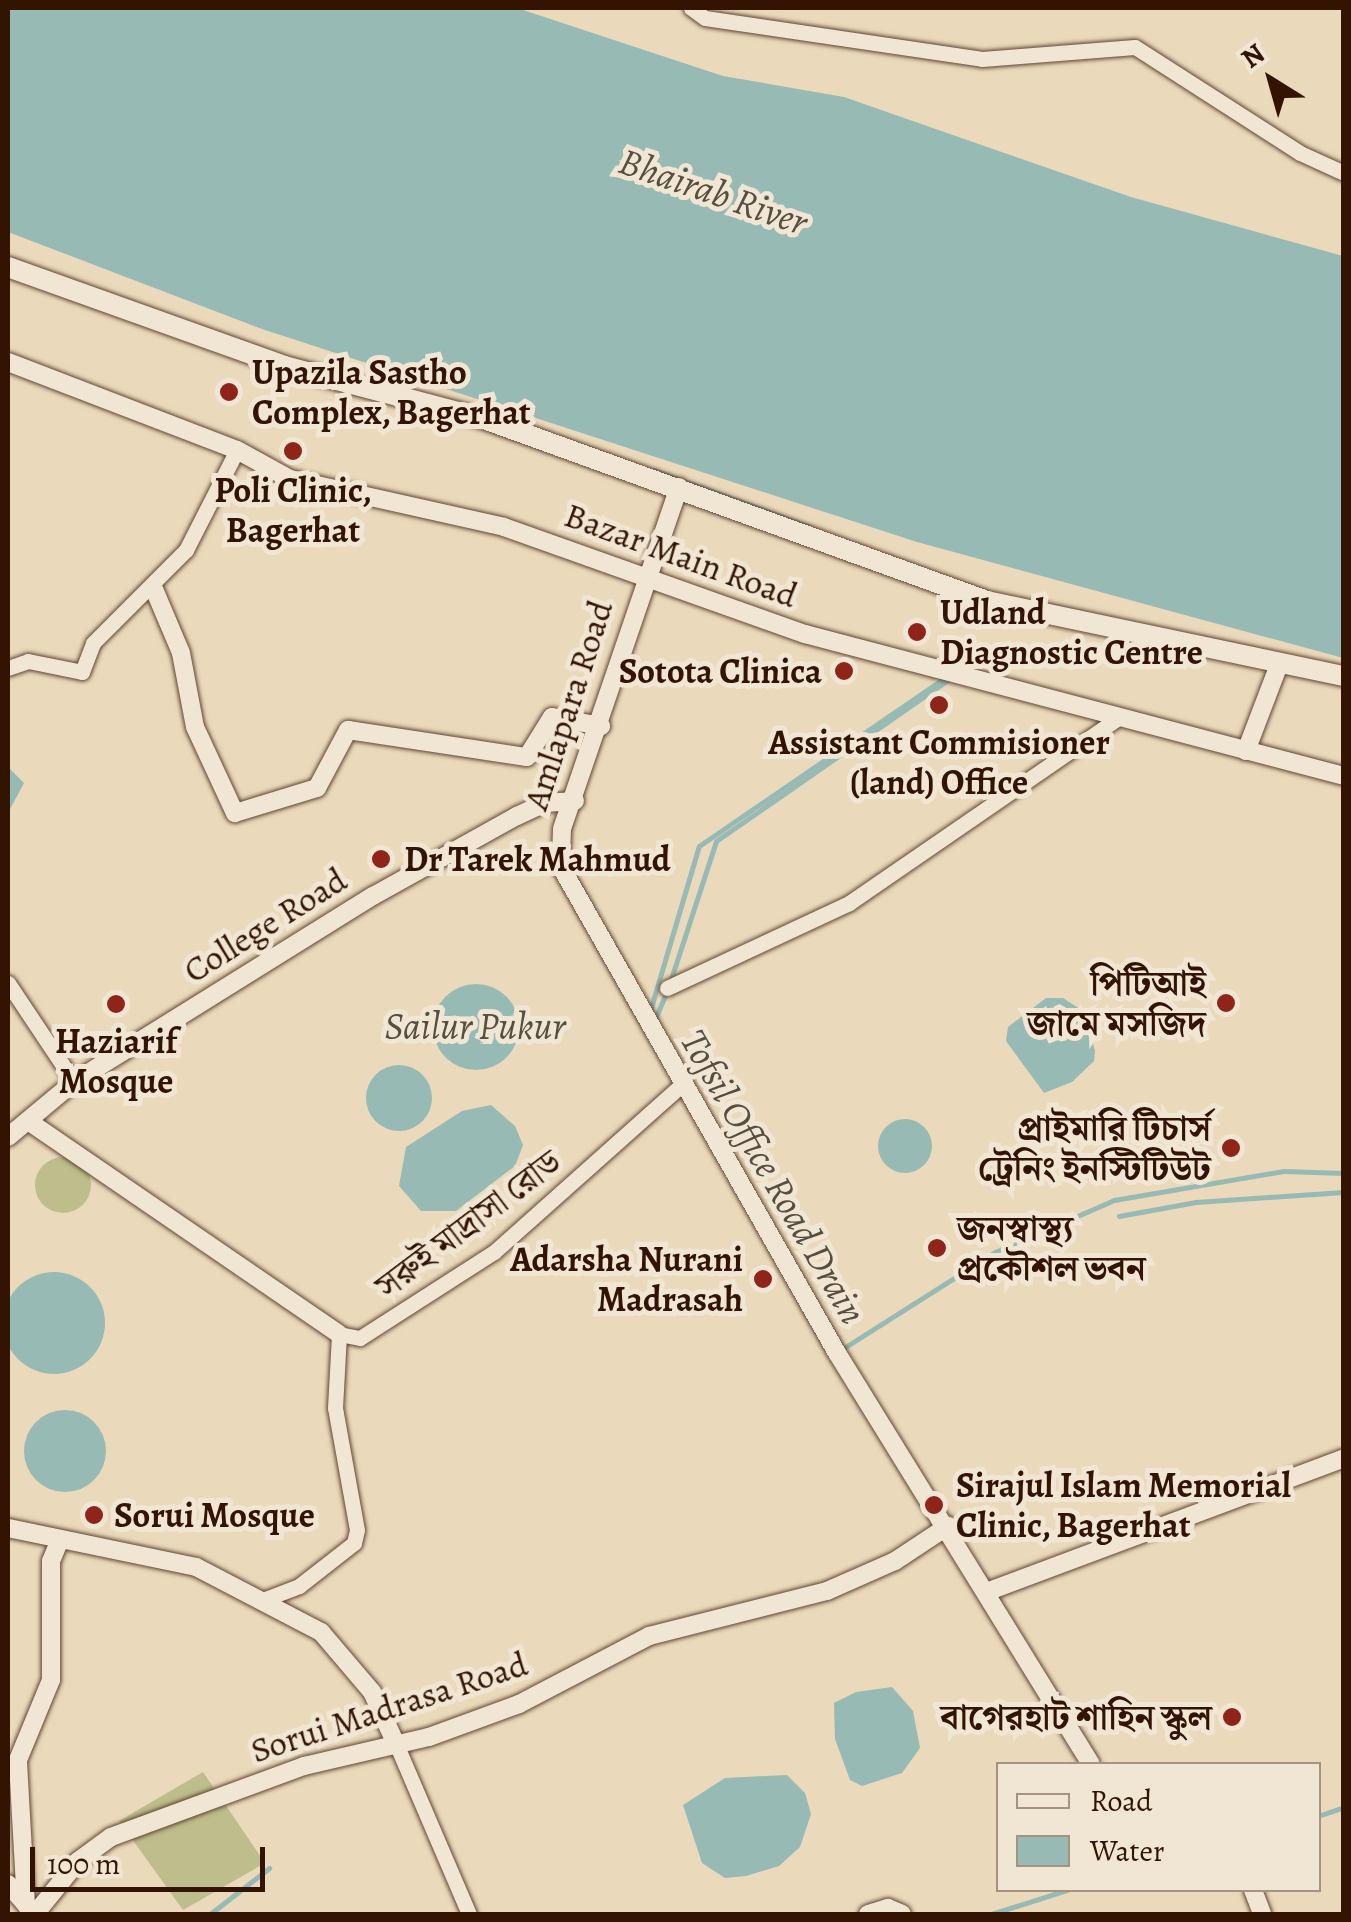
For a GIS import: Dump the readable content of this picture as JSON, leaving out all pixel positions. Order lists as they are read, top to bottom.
{
  "streets": {
    "street": [
      "Bazar Main Road",
      "Amlapara Road",
      "College Road",
      "সরুই মাদ্রাসা রোড",
      "Sorui Madrasa Road"
    ]
  },
  "crossings": [
    ["Bazar Main Road", "Amlapara Road"],
    ["Amlapara Road", "College Road"],
    ["Amlapara Road", "সরুই মাদ্রাসা রোড"],
    ["Amlapara Road", "Sorui Madrasa Road"]
  ],
  "water": ["Bhairab River", "Sailur Pukur", "Tofsil Office Road Drain"],
  "places": [
    "Upazila Sastho Complex, Bagerhat",
    "Poli Clinic, Bagerhat",
    "Udland Diagnostic Centre",
    "Sotota Clinica",
    "Assistant Commisioner (land) Office",
    "Dr Tarek Mahmud",
    "পিটিআই জামে মসজিদ",
    "Haziarif Mosque",
    "প্রাইমারি টিচার্স ট্রেনিং ইনস্টিটিউট",
    "জনস্বাস্থ্য প্রকৌশল ভবন",
    "Adarsha Nurani Madrasah",
    "Sirajul Islam Memorial Clinic, Bagerhat",
    "Sorui Mosque",
    "বাগেরহাট শাহিন স্কুল"
  ],
  "legend": ["Road", "Water"],
  "scale_bar": "100 m",
  "north": "top left"
}
